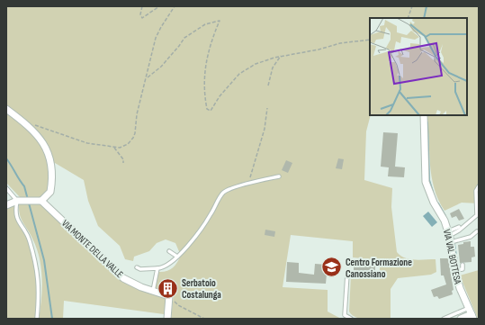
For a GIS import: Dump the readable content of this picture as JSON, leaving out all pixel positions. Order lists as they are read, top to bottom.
{
  "streets": {
    "street": ["VIA MONTE DELLA VALLE", "VIA VAL BOTTESA"]
  },
  "places": {
    "school or university": ["Centro Formazione Canossiano"],
    "building": ["Serbatoio Costalunga"]
  }
}
